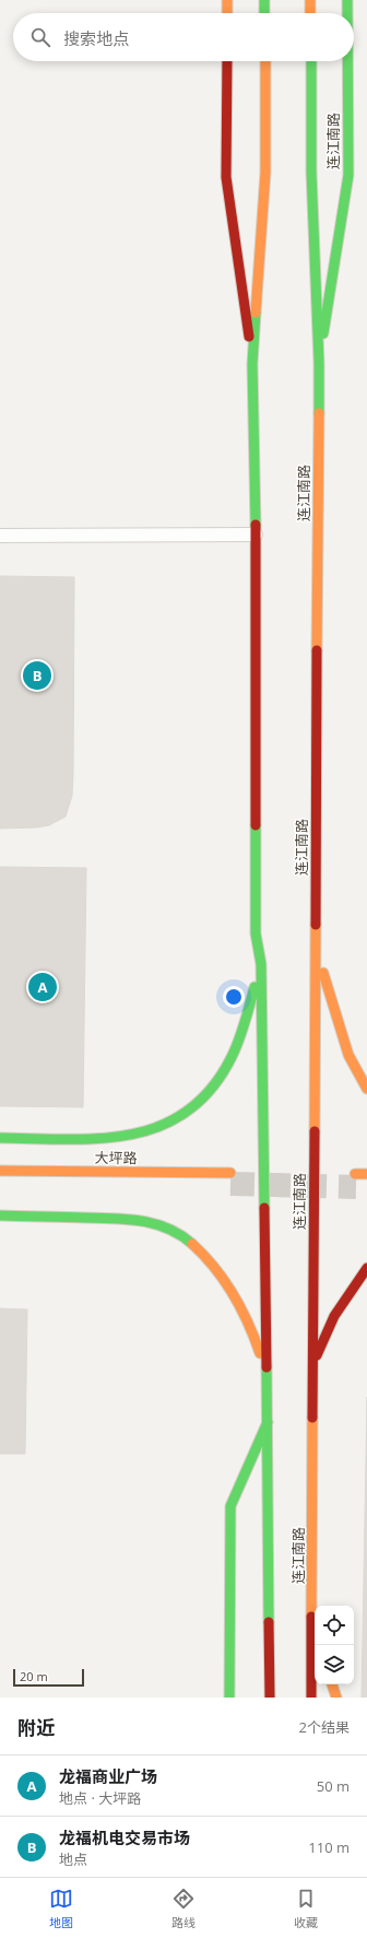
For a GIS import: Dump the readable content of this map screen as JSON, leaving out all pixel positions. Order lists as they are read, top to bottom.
{
  "streets": {
    "main road": ["连江南路", "大坪路"]
  },
  "scale_bar": "20 m",
  "page": {
    "search": "搜索地点",
    "pins": ["B", "A"],
    "scale": "20 m",
    "heading": ["附近", "2个结果"],
    "list": [
      {
        "mark": "A",
        "name": "龙福商业广场",
        "note": "地点 · 大坪路",
        "value": "50 m"
      },
      {
        "mark": "B",
        "name": "龙福机电交易市场",
        "note": "地点",
        "value": "110 m"
      }
    ],
    "nav": ["地图", "路线", "收藏"]
  }
}
